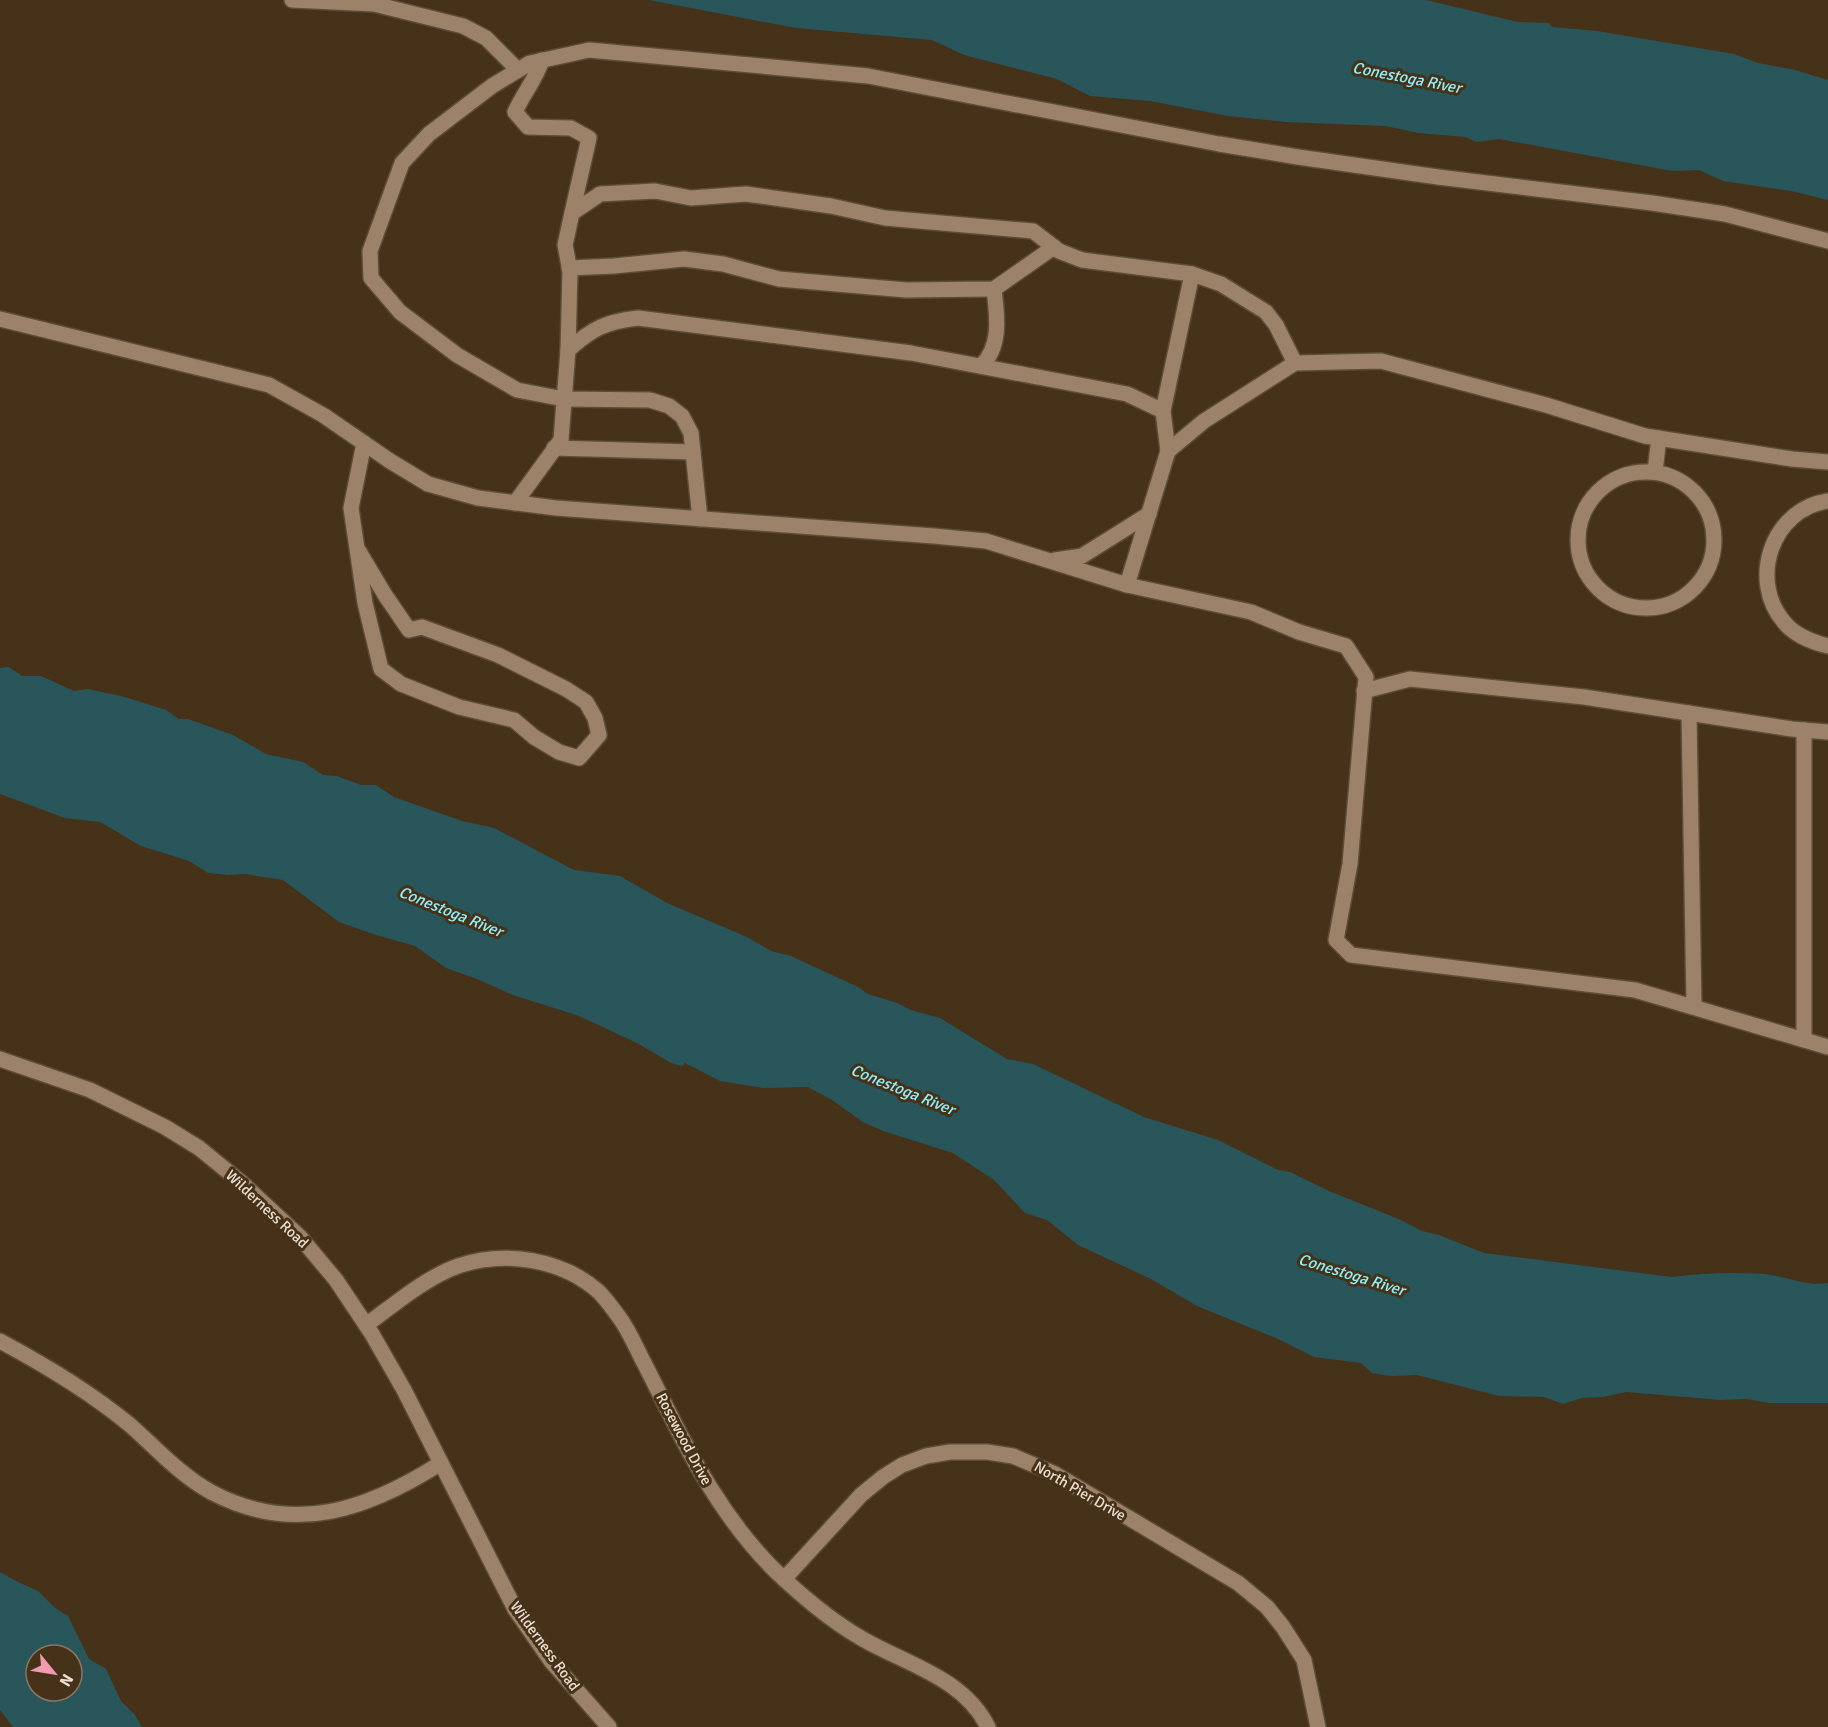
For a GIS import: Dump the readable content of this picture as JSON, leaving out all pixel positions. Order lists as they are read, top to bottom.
{
  "streets": {
    "street": ["Wilderness Road", "Rosewood Drive", "North Pier Drive"]
  },
  "crossings": [
    ["Wilderness Road", "Rosewood Drive"],
    ["Rosewood Drive", "North Pier Drive"]
  ],
  "water": ["Conestoga River"],
  "north": "bottom right"
}
